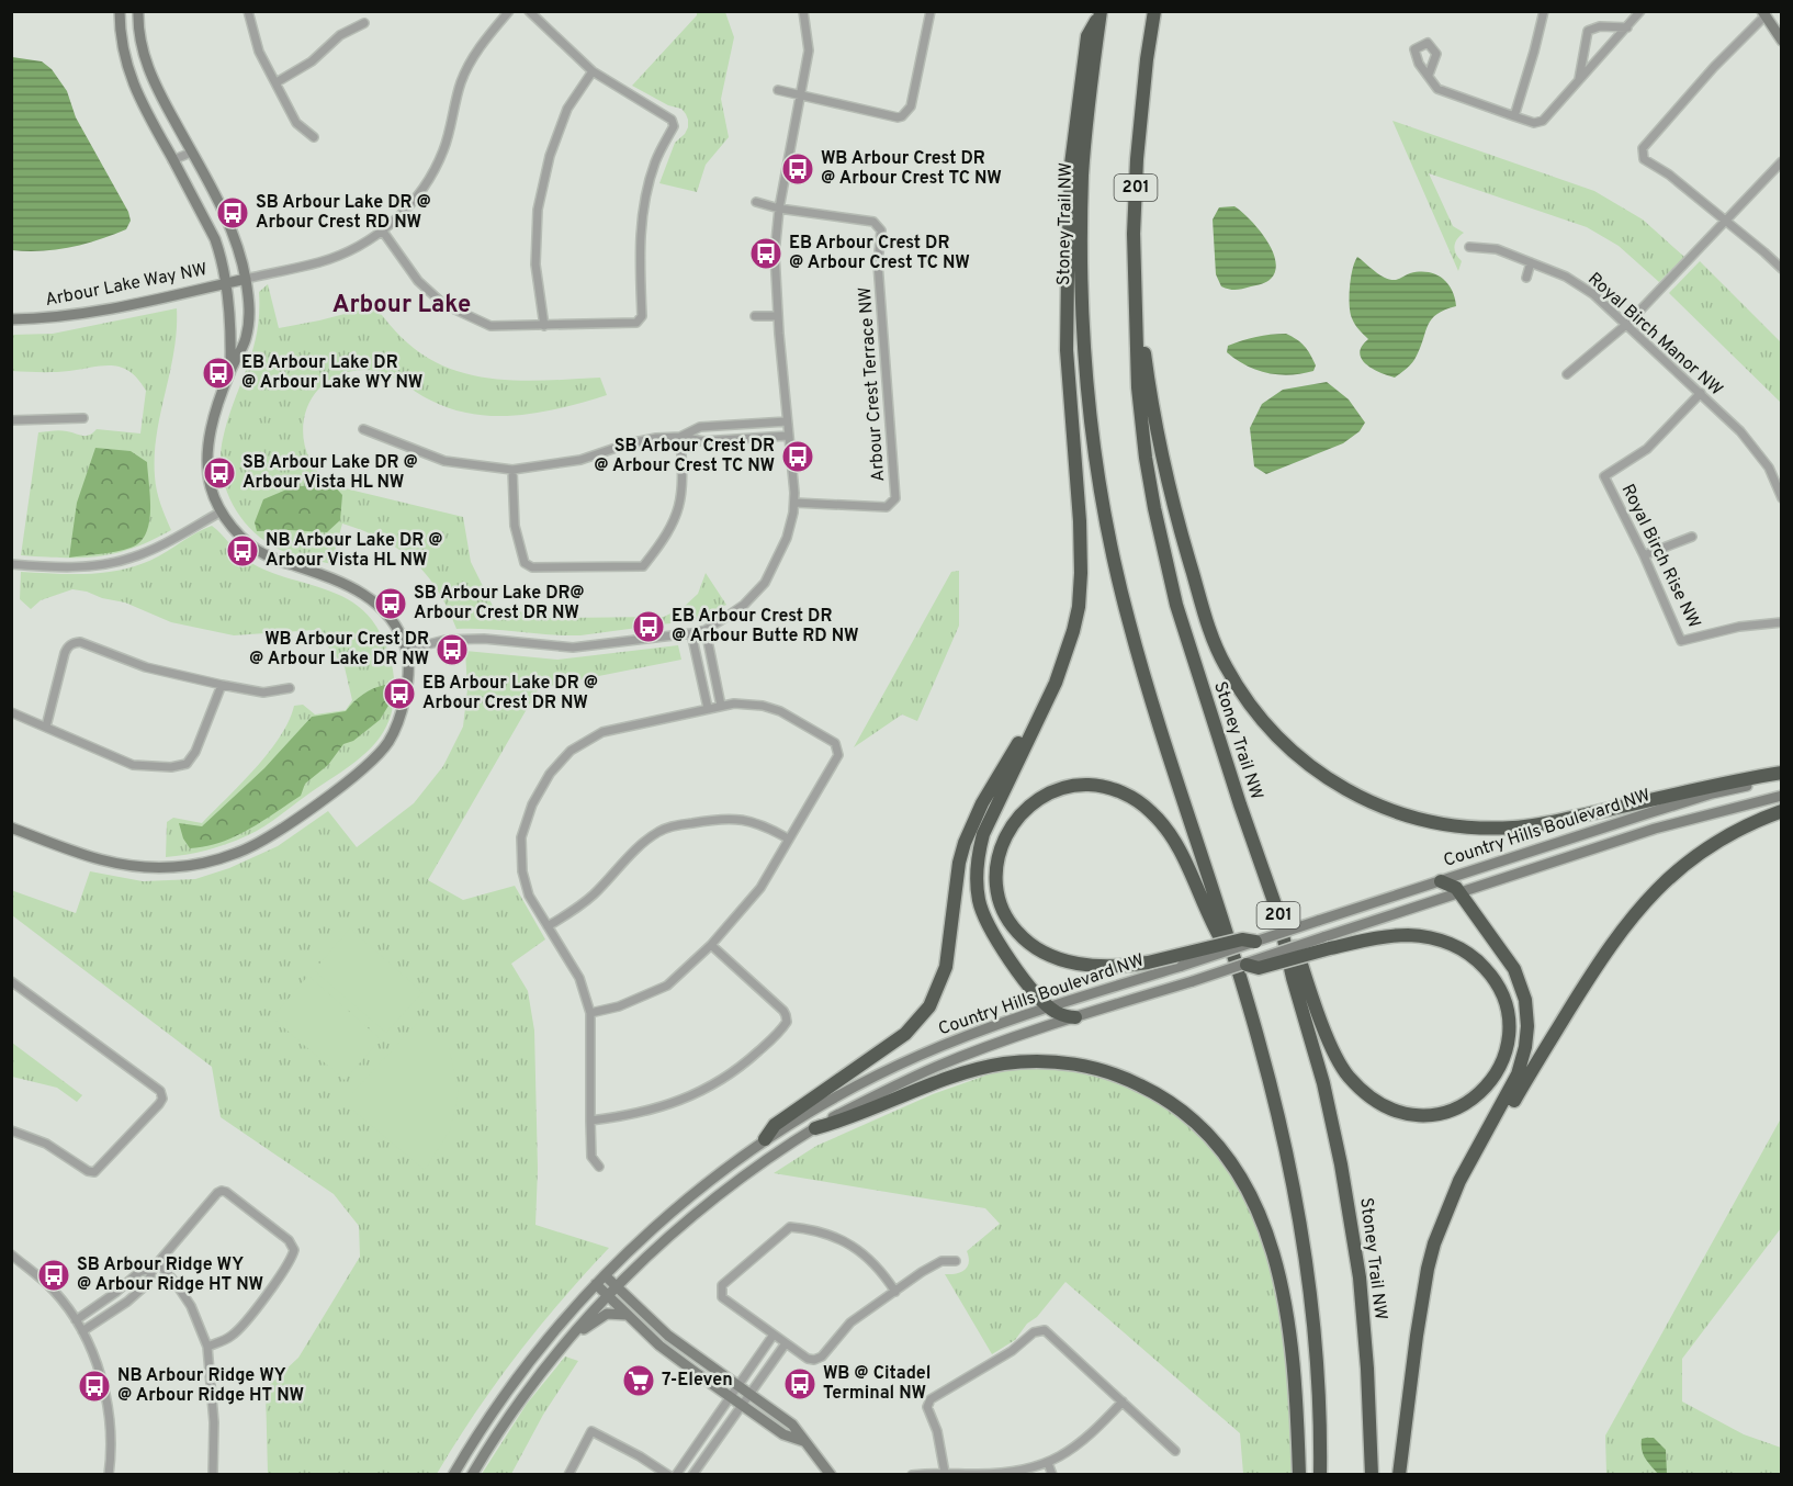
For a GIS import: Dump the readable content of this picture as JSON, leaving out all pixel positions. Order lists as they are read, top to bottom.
{
  "streets": {
    "highway": ["201", "Stoney Trail NW"],
    "main road": ["Arbour Lake Way NW", "Country Hills Boulevard NW"],
    "street": ["Royal Birch Manor NW", "Arbour Crest Terrace NW", "Royal Birch Rise NW"]
  },
  "crossings": [
    ["Stoney Trail NW", "Country Hills Boulevard NW"],
    ["Royal Birch Manor NW", "Royal Birch Rise NW"]
  ],
  "districts": ["Arbour Lake"],
  "places": {
    "bus stop": [
      "WB Arbour Crest DR @ Arbour Crest TC NW",
      "SB Arbour Lake DR @ Arbour Crest RD NW",
      "EB Arbour Crest DR @ Arbour Crest TC NW",
      "EB Arbour Lake DR @ Arbour Lake WY NW",
      "SB Arbour Crest DR @ Arbour Crest TC NW",
      "SB Arbour Lake DR @ Arbour Vista HL NW",
      "NB Arbour Lake DR @ Arbour Vista HL NW",
      "SB Arbour Lake DR@ Arbour Crest DR NW",
      "EB Arbour Crest DR @ Arbour Butte RD NW",
      "WB Arbour Crest DR @ Arbour Lake DR NW",
      "EB Arbour Lake DR @ Arbour Crest DR NW",
      "SB Arbour Ridge WY @ Arbour Ridge HT NW",
      "WB @ Citadel Terminal NW",
      "NB Arbour Ridge WY @ Arbour Ridge HT NW"
    ],
    "supermarket": ["7-Eleven"]
  }
}
